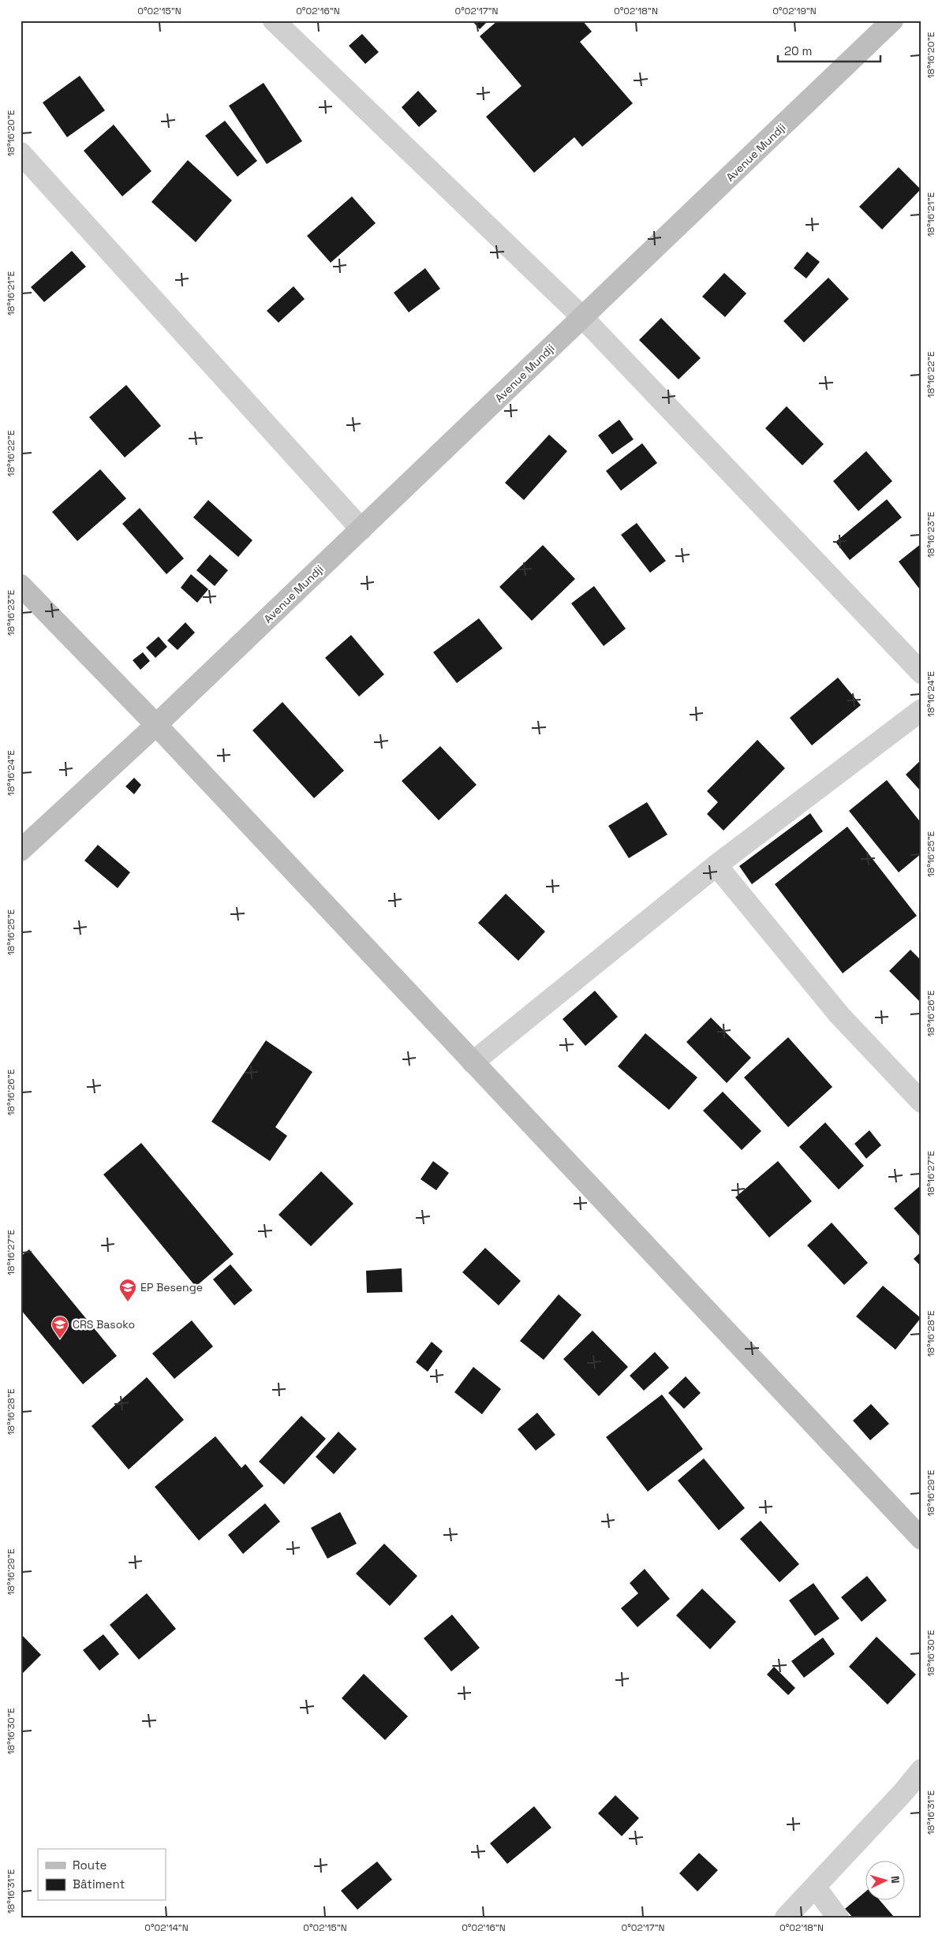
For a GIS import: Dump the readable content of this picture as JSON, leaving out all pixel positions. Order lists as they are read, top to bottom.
{
  "streets": {
    "street": ["Avenue Mundji"]
  },
  "places": {
    "school or university": ["EP Besenge", "CRS Basoko"]
  },
  "legend": ["Route", "Bâtiment"],
  "scale_bar": "20 m",
  "north": "right",
  "coordinates": [
    "0°02'15\"N",
    "0°02'16\"N",
    "0°02'17\"N",
    "0°02'18\"N",
    "0°02'19\"N",
    "18°16'20\"E",
    "18°16'21\"E",
    "18°16'22\"E",
    "18°16'23\"E",
    "18°16'24\"E",
    "18°16'25\"E",
    "18°16'26\"E",
    "18°16'27\"E",
    "18°16'28\"E",
    "18°16'29\"E",
    "18°16'30\"E",
    "18°16'31\"E",
    "0°02'14\"N"
  ]
}
